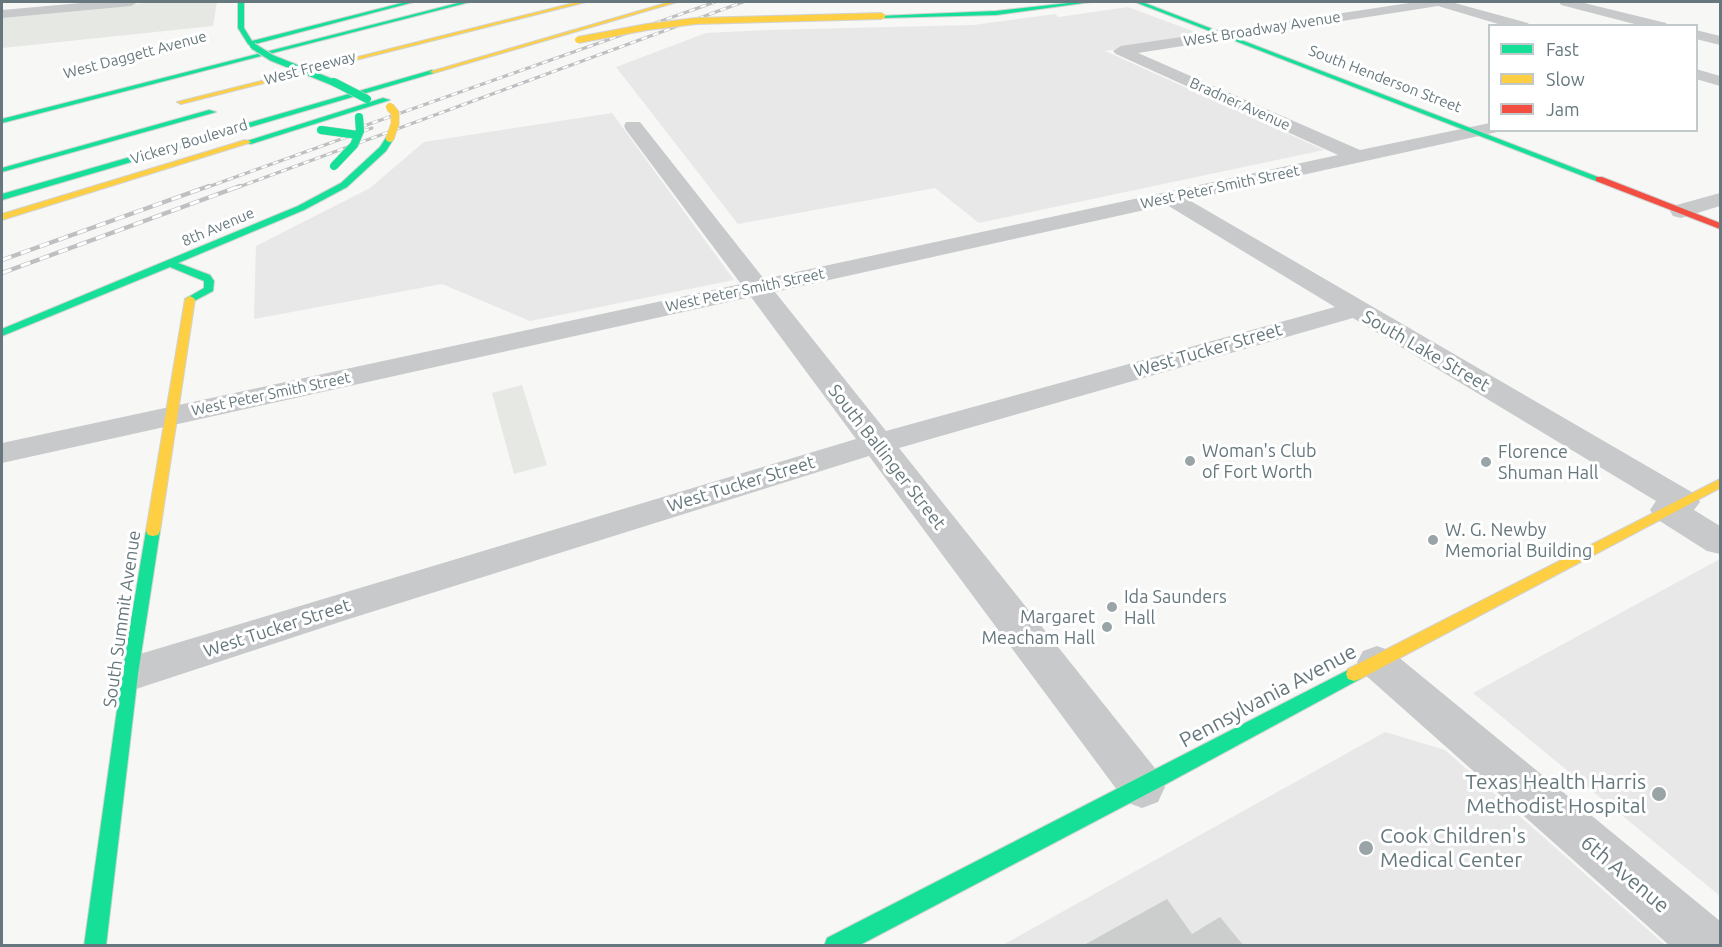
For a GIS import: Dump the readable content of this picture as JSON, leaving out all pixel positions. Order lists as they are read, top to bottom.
{
  "streets": {
    "main road": [
      "West Freeway",
      "South Henderson Street",
      "Vickery Boulevard",
      "8th Avenue",
      "South Summit Avenue",
      "Pennsylvania Avenue"
    ],
    "street": [
      "West Broadway Avenue",
      "Bradner Avenue",
      "West Peter Smith Street",
      "West Tucker Street",
      "South Lake Street",
      "South Ballinger Street",
      "6th Avenue"
    ]
  },
  "crossings": [
    ["West Broadway Avenue", "South Henderson Street"],
    ["West Broadway Avenue", "Bradner Avenue"],
    ["South Henderson Street", "West Peter Smith Street"],
    ["Bradner Avenue", "West Peter Smith Street"],
    ["Vickery Boulevard", "8th Avenue"],
    ["West Peter Smith Street", "South Lake Street"],
    ["West Peter Smith Street", "South Ballinger Street"],
    ["West Peter Smith Street", "South Summit Avenue"],
    ["West Tucker Street", "South Lake Street"],
    ["West Tucker Street", "South Ballinger Street"],
    ["West Tucker Street", "South Summit Avenue"],
    ["South Lake Street", "Pennsylvania Avenue"],
    ["South Ballinger Street", "Pennsylvania Avenue"],
    ["Pennsylvania Avenue", "6th Avenue"]
  ],
  "places": [
    "Woman's Club of Fort Worth",
    "Florence Shuman Hall",
    "W. G. Newby Memorial Building",
    "Ida Saunders Hall",
    "Margaret Meacham Hall",
    "Texas Health Harris Methodist Hospital",
    "Cook Children's Medical Center"
  ],
  "legend": ["Fast", "Slow", "Jam"]
}
